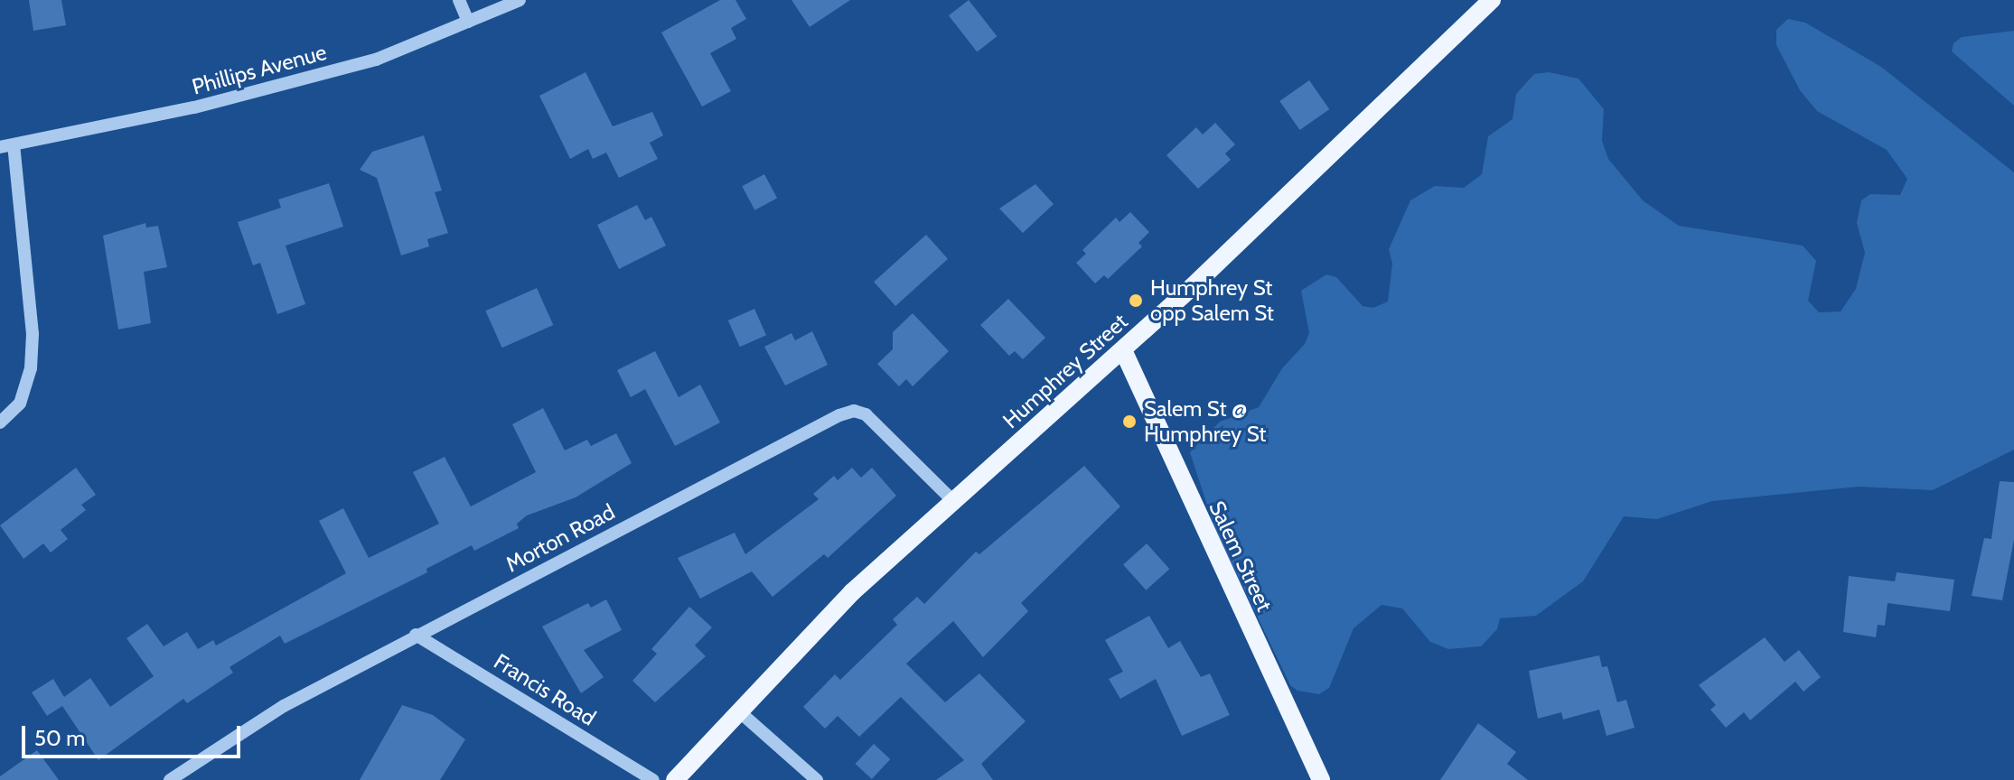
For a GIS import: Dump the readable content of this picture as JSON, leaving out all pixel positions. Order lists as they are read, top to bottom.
{
  "streets": {
    "main road": ["Humphrey Street", "Salem Street"],
    "street": ["Phillips Avenue", "Morton Road", "Francis Road"]
  },
  "crossings": [
    ["Humphrey Street", "Morton Road"],
    ["Humphrey Street", "Salem Street"],
    ["Morton Road", "Francis Road"]
  ],
  "places": ["Humphrey St opp Salem St", "Salem St @ Humphrey St"],
  "scale_bar": "50 m"
}
